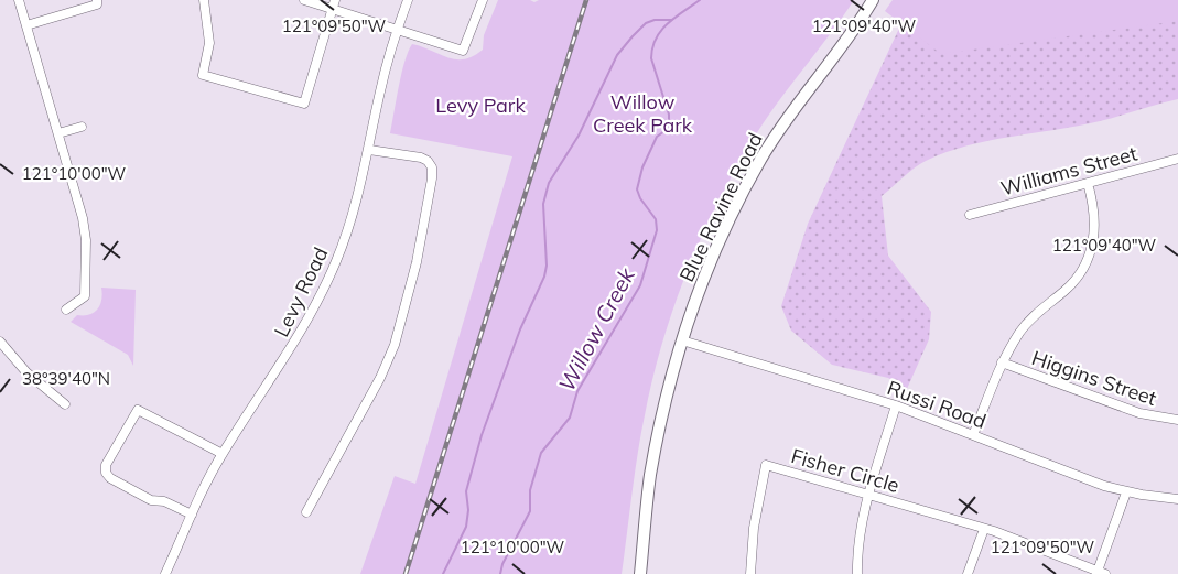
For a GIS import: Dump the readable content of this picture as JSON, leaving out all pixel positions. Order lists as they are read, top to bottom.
{
  "streets": {
    "main road": ["Blue Ravine Road"],
    "street": [
      "Williams Street",
      "Levy Road",
      "Higgins Street",
      "Russi Road",
      "Fisher Circle"
    ]
  },
  "crossings": [
    ["Blue Ravine Road", "Russi Road"]
  ],
  "water": ["Willow Creek"],
  "parks": ["Willow Creek Park", "Levy Park"],
  "coordinates": [
    "121°09'50\"W",
    "121°09'40\"W",
    "121°10'00\"W",
    "38°39'40\"N"
  ]
}
